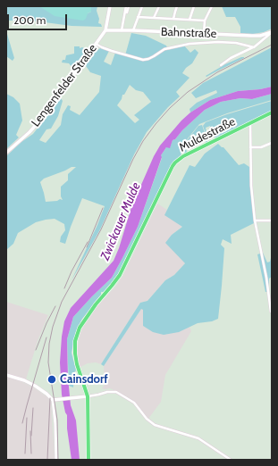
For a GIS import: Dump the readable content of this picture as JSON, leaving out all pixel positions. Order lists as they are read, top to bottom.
{
  "streets": {
    "main road": ["Bahnstraße", "Lengenfelder Straße", "Muldestraße"]
  },
  "crossings": [
    ["Bahnstraße", "Lengenfelder Straße"]
  ],
  "water": ["Zwickauer Mulde"],
  "places": ["Cainsdorf"],
  "scale_bar": "200 m"
}
